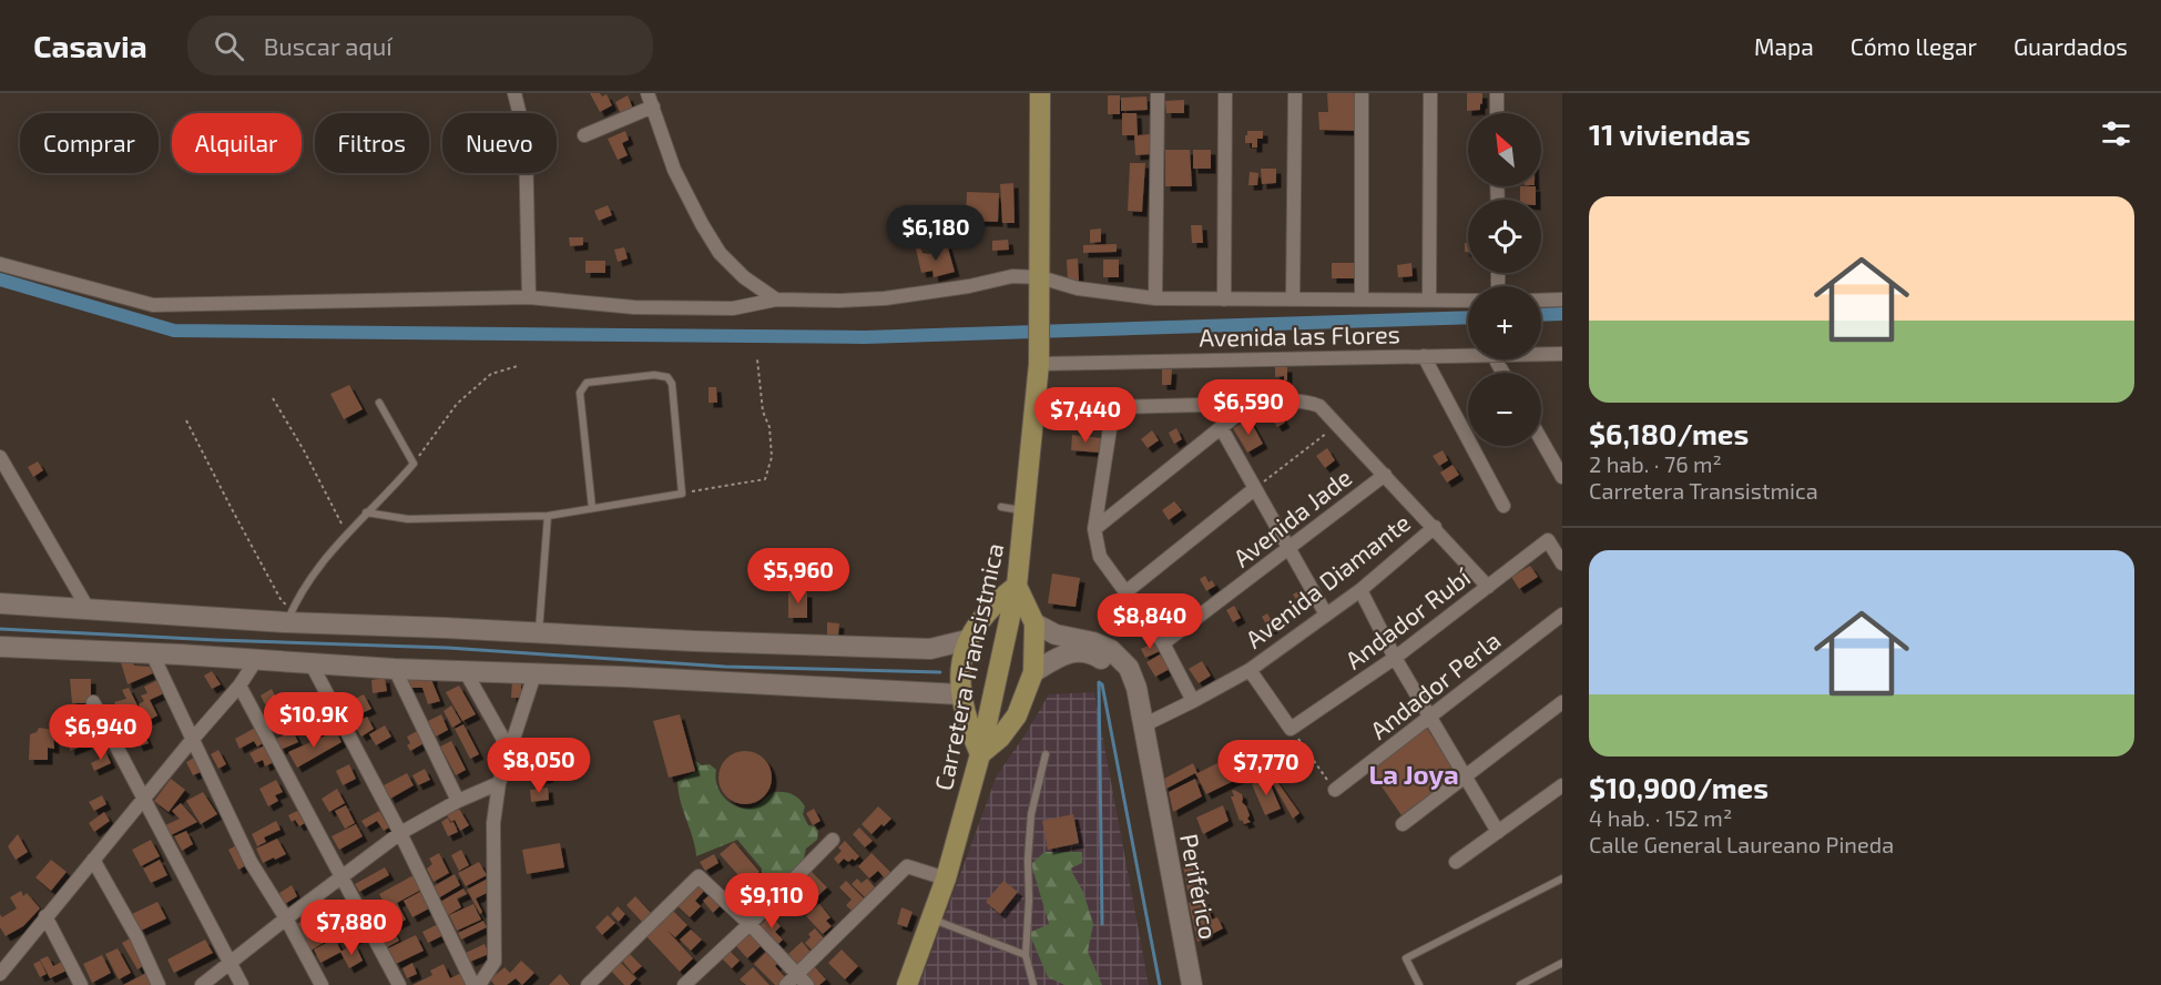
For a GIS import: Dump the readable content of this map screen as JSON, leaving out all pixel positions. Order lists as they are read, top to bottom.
{
  "streets": {
    "main road": ["Carretera Transistmica"],
    "street": [
      "Avenida las Flores",
      "Avenida Jade",
      "Avenida Diamante",
      "Andador Rubí",
      "Andador Perla",
      "Periférico"
    ]
  },
  "crossings": [
    ["Avenida las Flores", "Carretera Transistmica"],
    ["Avenida Diamante", "Periférico"]
  ],
  "districts": ["La Joya"],
  "north": "top left",
  "page": {
    "header": "Casavia",
    "search": "Buscar aquí",
    "nav": ["Mapa", "Cómo llegar", "Guardados"],
    "heading": "11 viviendas",
    "map_buttons": ["+", "−"],
    "chip": [
      "Comprar",
      "Alquilar",
      "Filtros",
      "Nuevo"
    ],
    "list": [
      {
        "name": "$6,180/mes",
        "note": "2 hab. · 76 m² · Carretera Transistmica"
      },
      {
        "name": "$10,900/mes",
        "note": "4 hab. · 152 m² · Calle General Laureano Pineda"
      }
    ],
    "price": [
      "$6,180",
      "$6,590",
      "$7,440",
      "$5,960",
      "$8,840",
      "$10.9K",
      "$6,940",
      "$8,050",
      "$7,770",
      "$9,110",
      "$7,880"
    ]
  }
}
